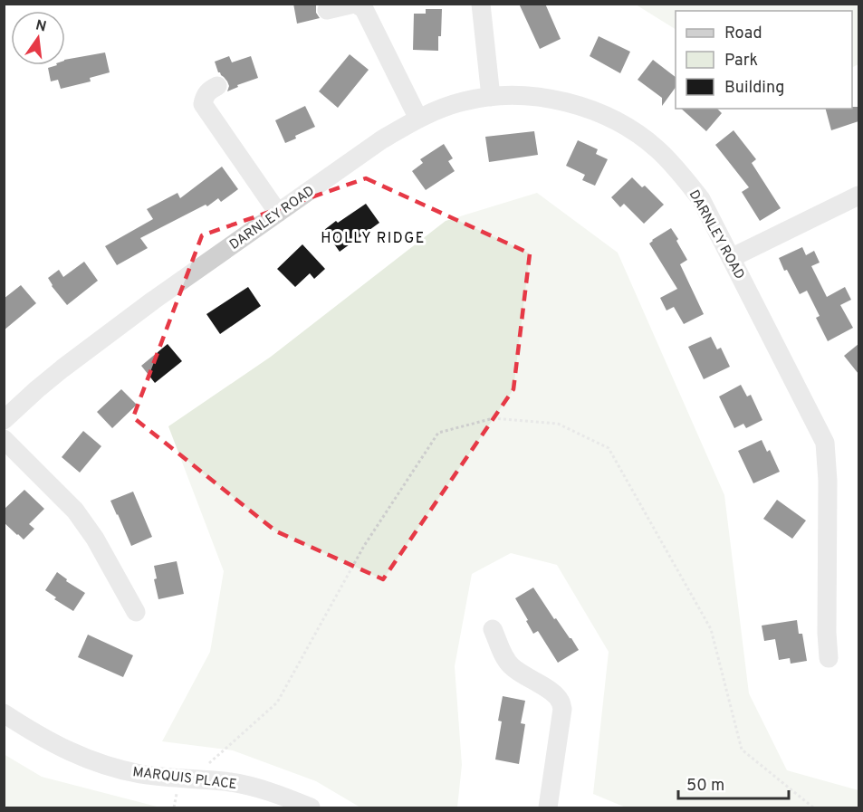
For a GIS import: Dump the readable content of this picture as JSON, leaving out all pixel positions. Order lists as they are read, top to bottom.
{
  "streets": {
    "street": ["DARNLEY ROAD", "MARQUIS PLACE"]
  },
  "districts": ["HOLLY RIDGE"],
  "legend": ["Road", "Park", "Building"],
  "scale_bar": "50 m",
  "north": "top"
}
